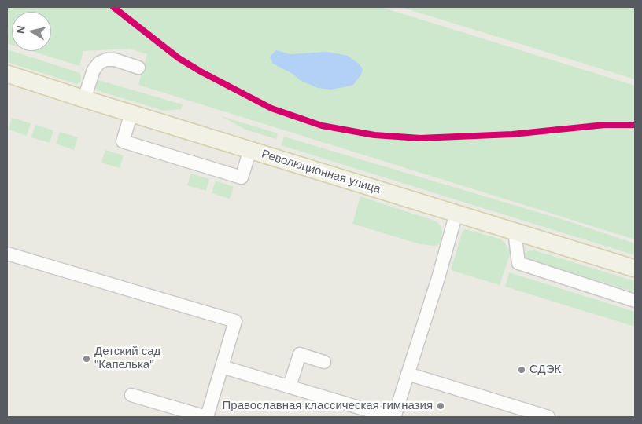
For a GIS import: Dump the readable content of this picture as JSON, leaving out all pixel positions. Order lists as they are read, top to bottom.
{
  "streets": {
    "main road": ["Революционная улица"]
  },
  "places": ["Детский сад \"Капелька\"", "СДЭК", "Православная классическая гимназия"],
  "north": "left"
}
